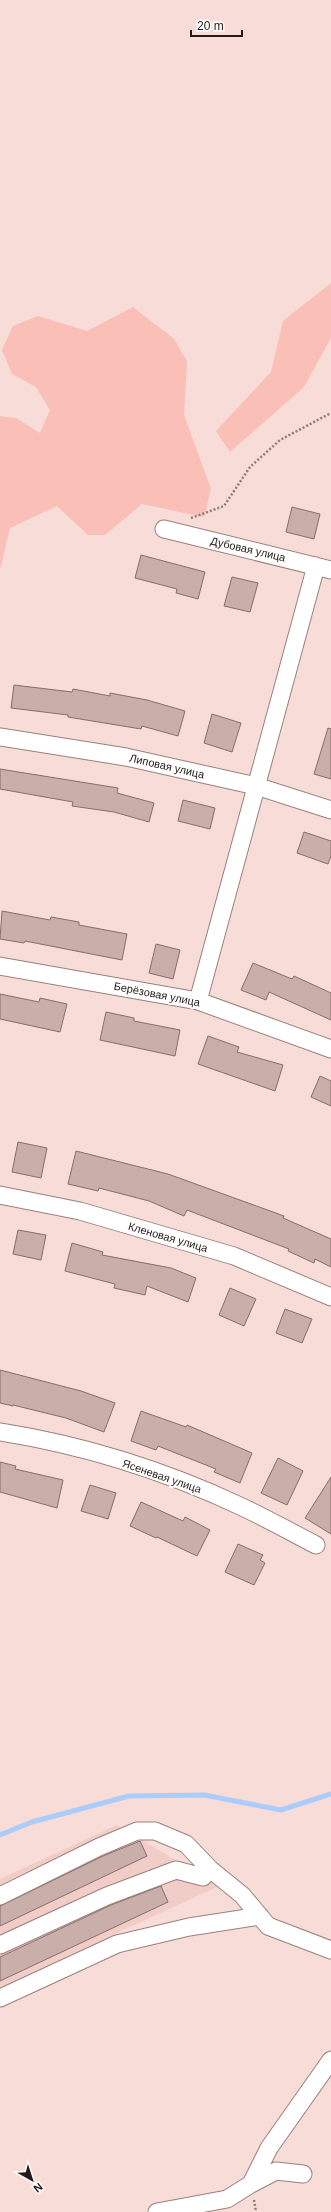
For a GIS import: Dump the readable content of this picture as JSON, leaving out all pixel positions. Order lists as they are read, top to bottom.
{
  "streets": {
    "street": [
      "Дубовая улица",
      "Липовая улица",
      "Берёзовая улица",
      "Кленовая улица",
      "Ясеневая улица"
    ]
  },
  "scale_bar": "20 m",
  "north": "bottom right"
}
